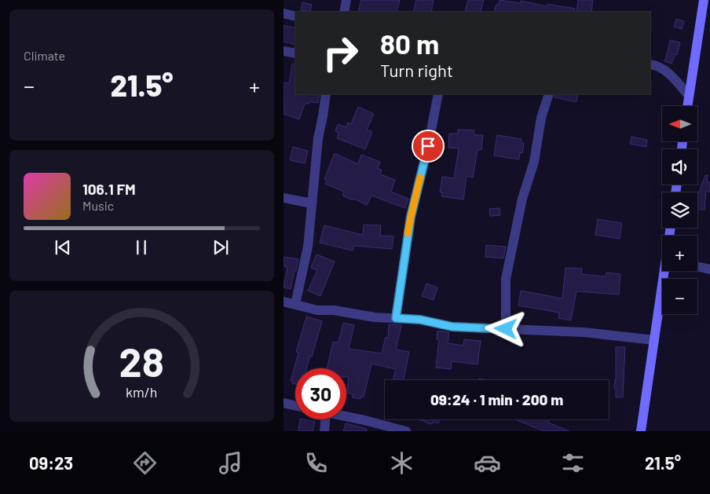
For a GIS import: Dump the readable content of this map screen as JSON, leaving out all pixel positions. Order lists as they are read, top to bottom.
{
  "north": "left",
  "page": {
    "tile": "Climate",
    "turn": ["80 m", "Turn right"],
    "heat": ["−", "21.5°", "+"],
    "map_buttons": ["+", "−"],
    "song": ["106.1 FM", "Music"],
    "limit": "30",
    "trip": "09:24 · 1 min · 200 m",
    "tabs": ["09:23", "21.5°"],
    "gauge": ["28", "km/h"]
  }
}
